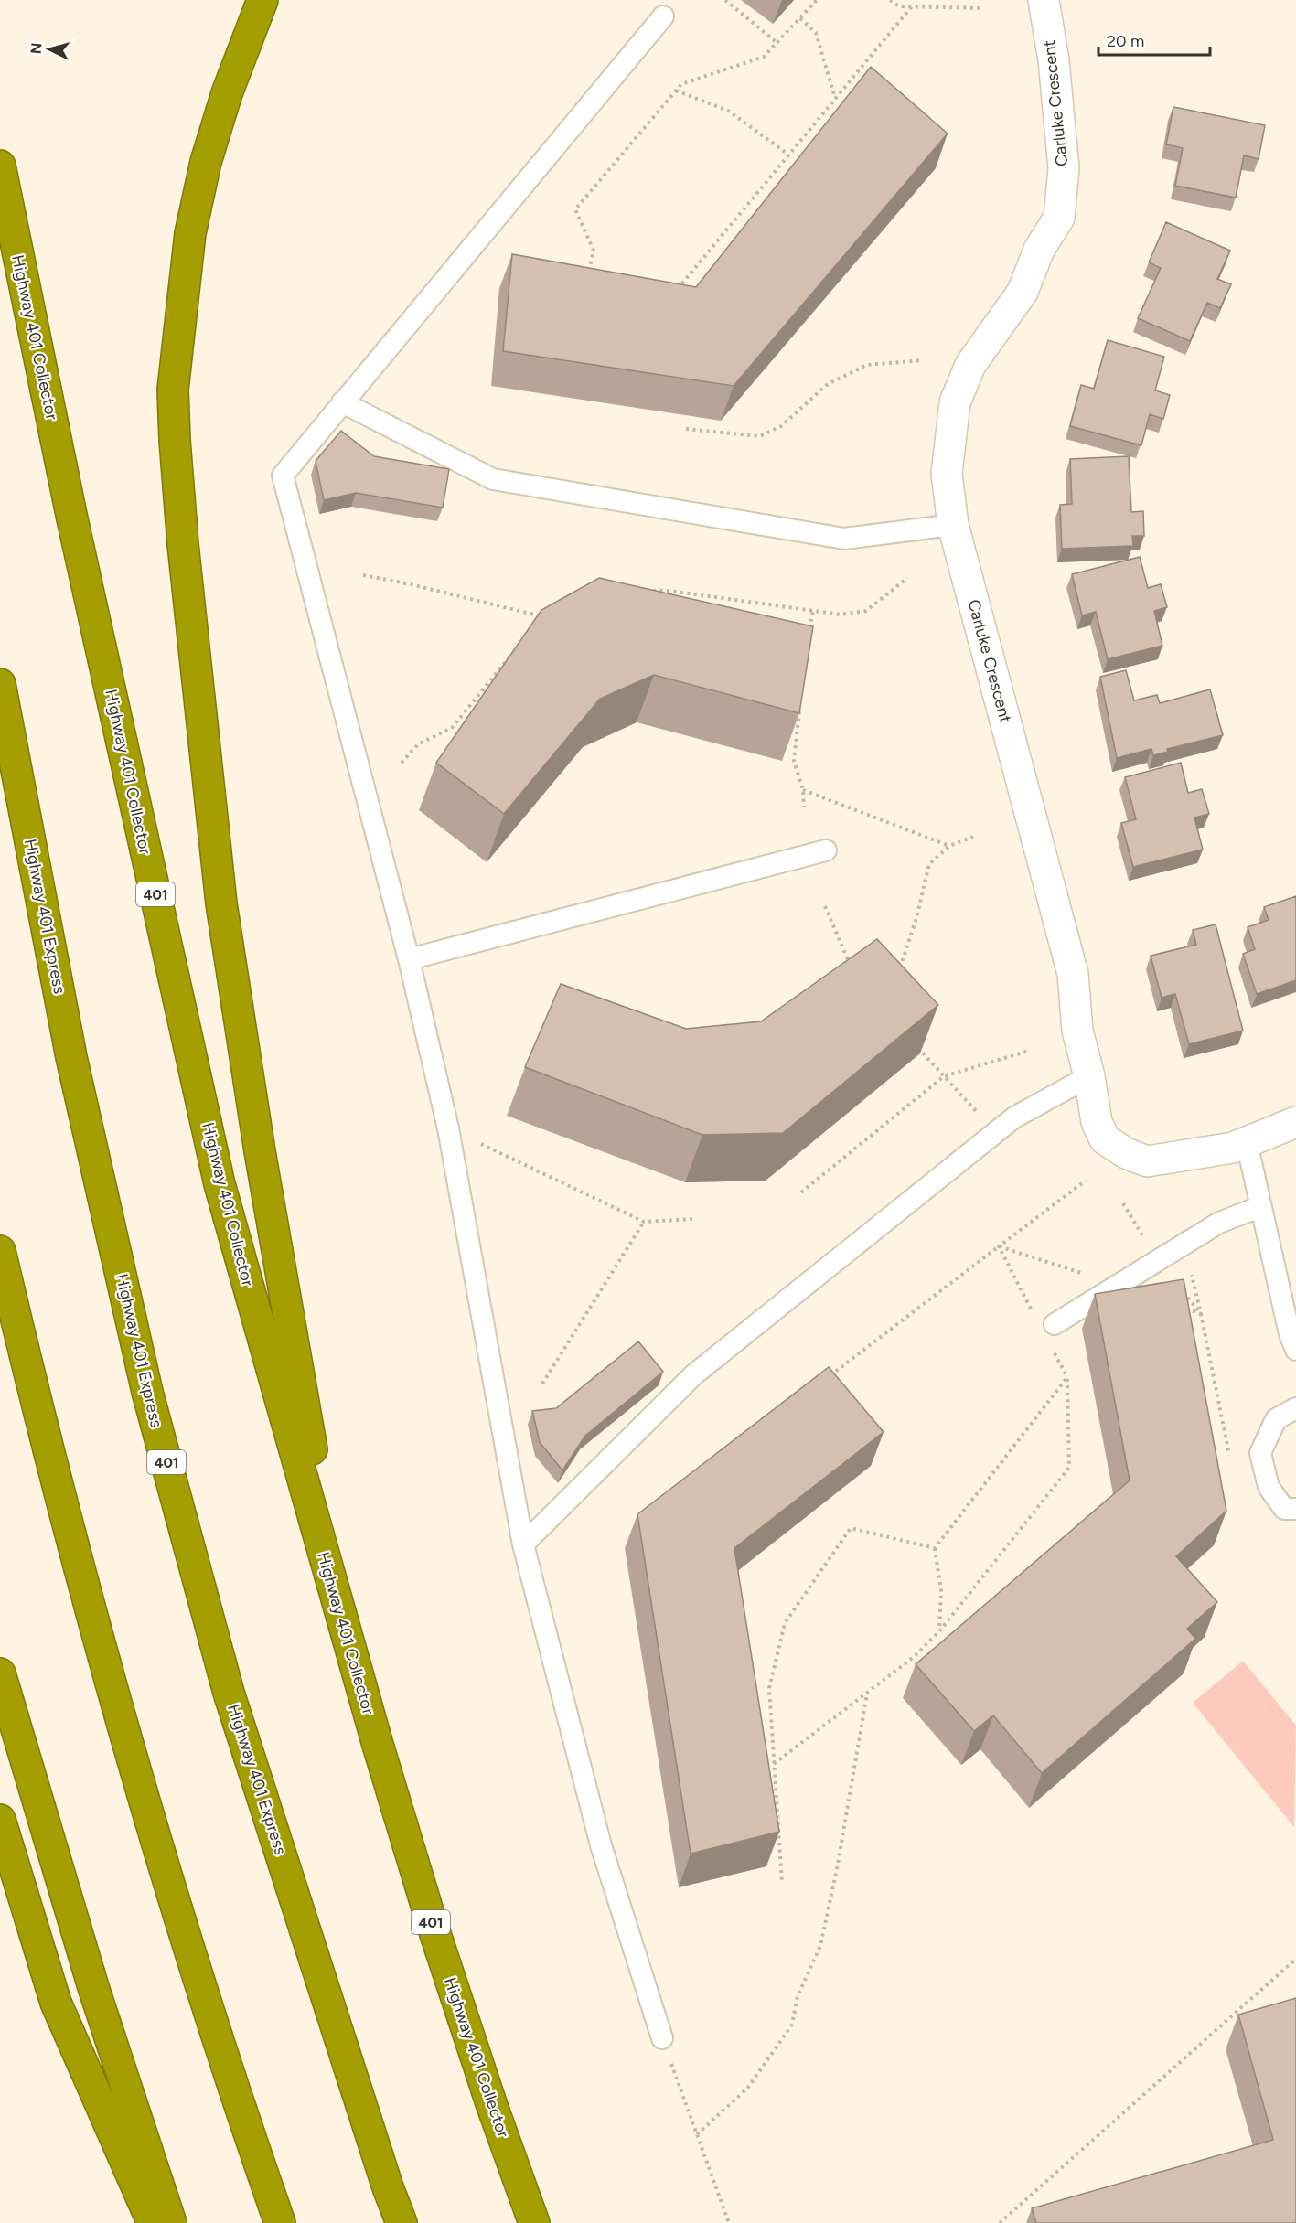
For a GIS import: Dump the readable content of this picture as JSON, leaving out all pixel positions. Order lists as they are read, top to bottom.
{
  "streets": {
    "highway": ["Highway 401 Collector", "401", "Highway 401 Express"],
    "street": ["Carluke Crescent"]
  },
  "scale_bar": "20 m",
  "north": "left"
}
